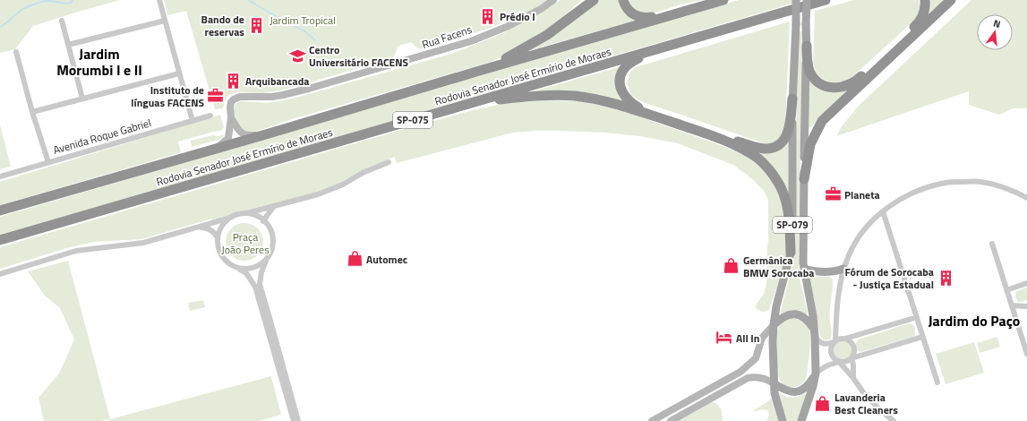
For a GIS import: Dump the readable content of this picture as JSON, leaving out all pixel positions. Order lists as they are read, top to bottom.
{
  "streets": {
    "highway": ["Rodovia Senador José Ermírio de Moraes", "SP-075"],
    "main road": ["Rua Facens", "SP-079"],
    "street": ["Avenida Roque Gabriel"]
  },
  "crossings": [
    ["Rua Facens", "Rodovia Senador José Ermírio de Moraes"]
  ],
  "districts": ["Jardim Morumbi I e II", "Jardim do Paço"],
  "parks": ["Jardim Tropical", "Praça João Peres"],
  "places": {
    "building": [
      "Prédio I",
      "Bando de reservas",
      "Arquibancada",
      "Fórum de Sorocaba - Justiça Estadual"
    ],
    "school or university": ["Centro Universitário FACENS"],
    "office": ["Instituto de línguas FACENS", "Planeta"],
    "shop": ["Automec", "Germânica BMW Sorocaba", "Lavanderia Best Cleaners"],
    "hotel": ["All In"]
  },
  "north": "top"
}
